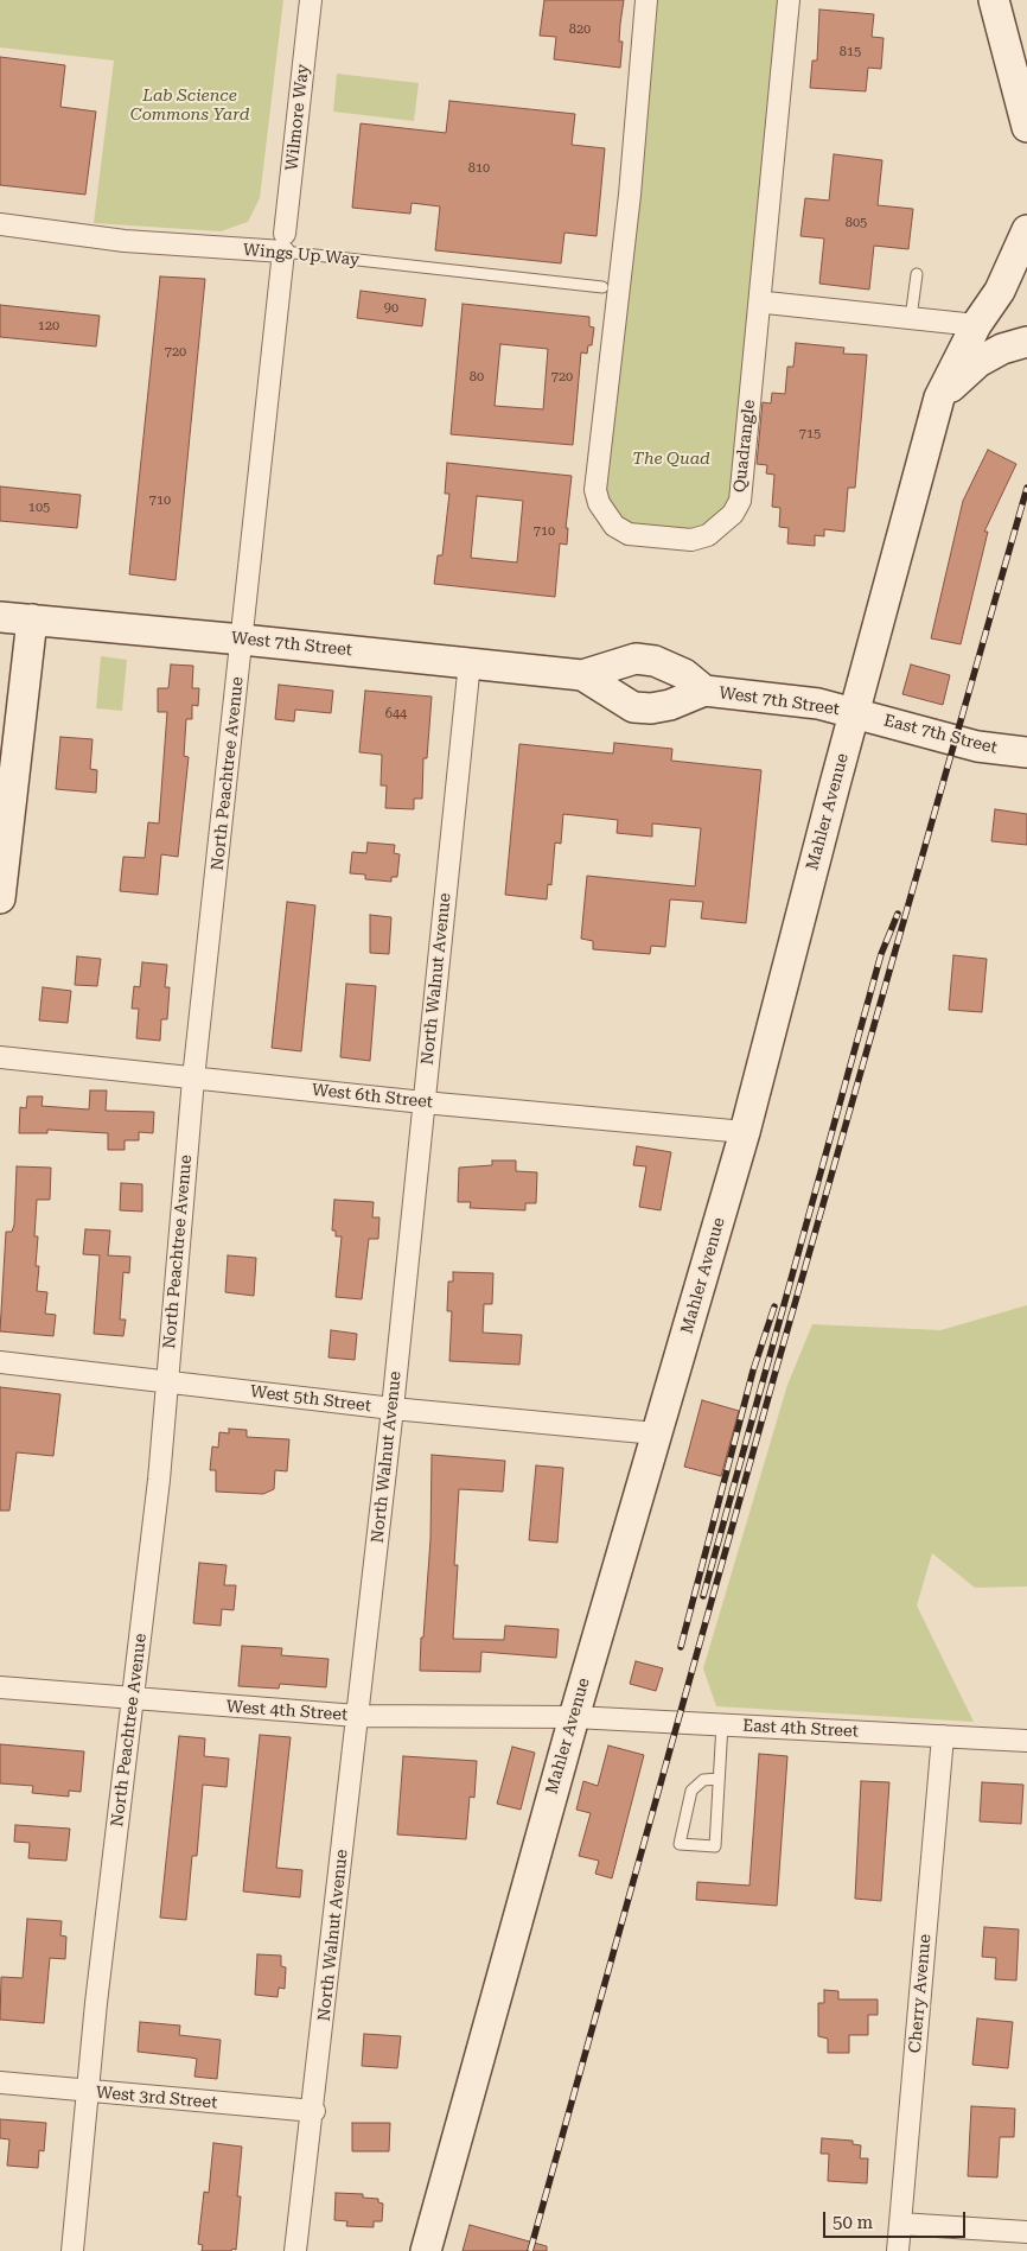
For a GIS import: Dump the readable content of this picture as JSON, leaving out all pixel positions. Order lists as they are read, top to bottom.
{
  "streets": {
    "street": [
      "Wilmore Way",
      "Wings Up Way",
      "Quadrangle",
      "West 7th Street",
      "East 7th Street",
      "North Peachtree Avenue",
      "Mahler Avenue",
      "North Walnut Avenue",
      "West 6th Street",
      "West 5th Street",
      "West 4th Street",
      "East 4th Street",
      "Cherry Avenue",
      "West 3rd Street"
    ]
  },
  "crossings": [
    ["Wilmore Way", "Wings Up Way"],
    ["Wilmore Way", "North Peachtree Avenue"],
    ["Wings Up Way", "North Peachtree Avenue"],
    ["West 7th Street", "East 7th Street"],
    ["West 7th Street", "North Peachtree Avenue"],
    ["West 7th Street", "Mahler Avenue"],
    ["West 7th Street", "North Walnut Avenue"],
    ["East 7th Street", "Mahler Avenue"],
    ["North Peachtree Avenue", "West 6th Street"],
    ["North Peachtree Avenue", "West 5th Street"],
    ["North Peachtree Avenue", "West 4th Street"],
    ["North Peachtree Avenue", "West 3rd Street"],
    ["Mahler Avenue", "West 6th Street"],
    ["Mahler Avenue", "West 5th Street"],
    ["Mahler Avenue", "West 4th Street"],
    ["Mahler Avenue", "East 4th Street"],
    ["North Walnut Avenue", "West 6th Street"],
    ["North Walnut Avenue", "West 5th Street"],
    ["North Walnut Avenue", "West 4th Street"],
    ["North Walnut Avenue", "West 3rd Street"],
    ["West 4th Street", "East 4th Street"],
    ["East 4th Street", "Cherry Avenue"]
  ],
  "parks": ["Lab Science Commons Yard", "The Quad"],
  "house_numbers": [
    "820",
    "815",
    "810",
    "805",
    "90",
    "120",
    "720",
    "80",
    "720",
    "715",
    "710",
    "105",
    "710",
    "644"
  ],
  "scale_bar": "50 m"
}
